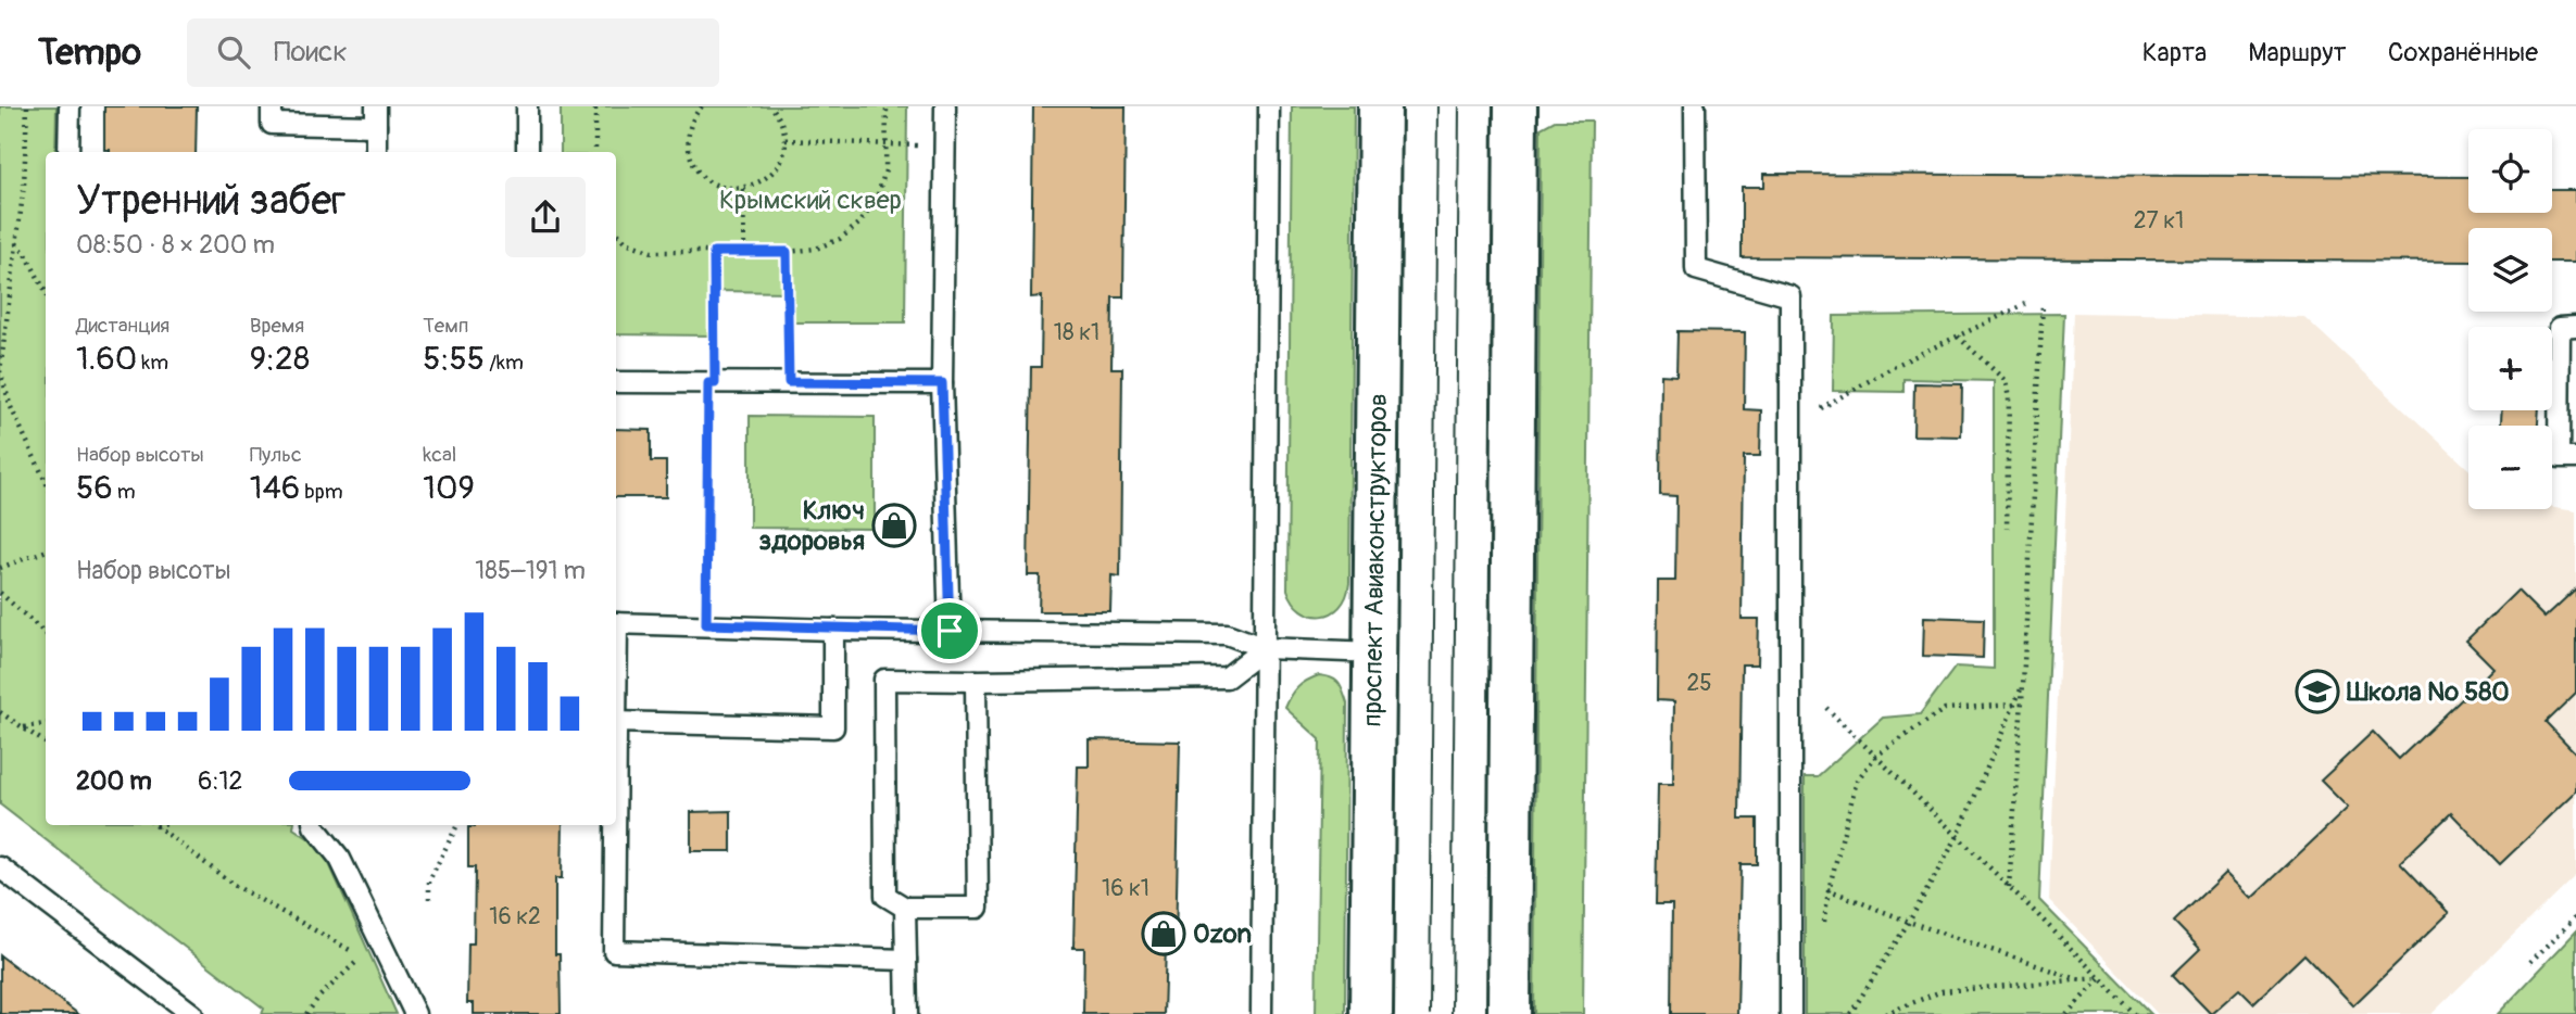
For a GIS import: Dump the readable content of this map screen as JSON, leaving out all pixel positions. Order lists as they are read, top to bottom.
{
  "streets": {
    "street": ["проспект Авиаконструкторов"]
  },
  "parks": ["Крымский сквер"],
  "places": {
    "shop": ["Ключ здоровья", "Ozon"],
    "school or university": ["Школа № 580"]
  },
  "house_numbers": [
    "27 к1",
    "18 к1",
    "25",
    "16 к1",
    "16 к2"
  ],
  "page": {
    "header": "Tempo",
    "search": "Поиск",
    "nav": ["Карта", "Маршрут", "Сохранённые"],
    "map_buttons": ["+", "−"],
    "heading": ["Утренний забег", "08:50 · 8 × 200 m"],
    "stats": [
      ["Дистанция", "1.60 km"],
      ["Время", "9:28"],
      ["Темп", "5:55 /km"],
      ["Набор высоты", "56 m"],
      ["Пульс", "146 bpm"],
      ["kcal", "109"]
    ],
    "chart": ["Набор высоты", "185–191 m"],
    "list": [
      {
        "name": "200 m",
        "note": "6:12"
      }
    ]
  }
}
